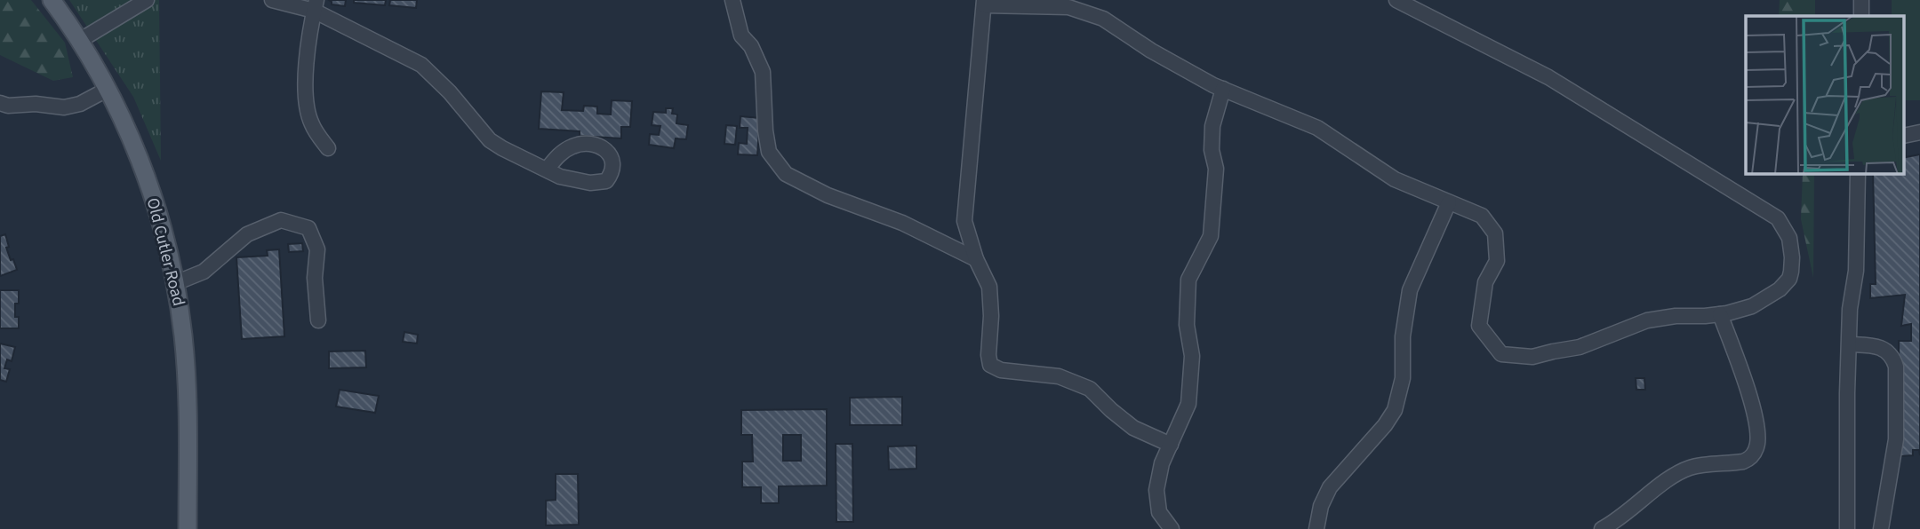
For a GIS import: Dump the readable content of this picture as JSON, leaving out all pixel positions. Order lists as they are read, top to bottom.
{
  "streets": {
    "main road": ["Old Cutler Road"]
  }
}
